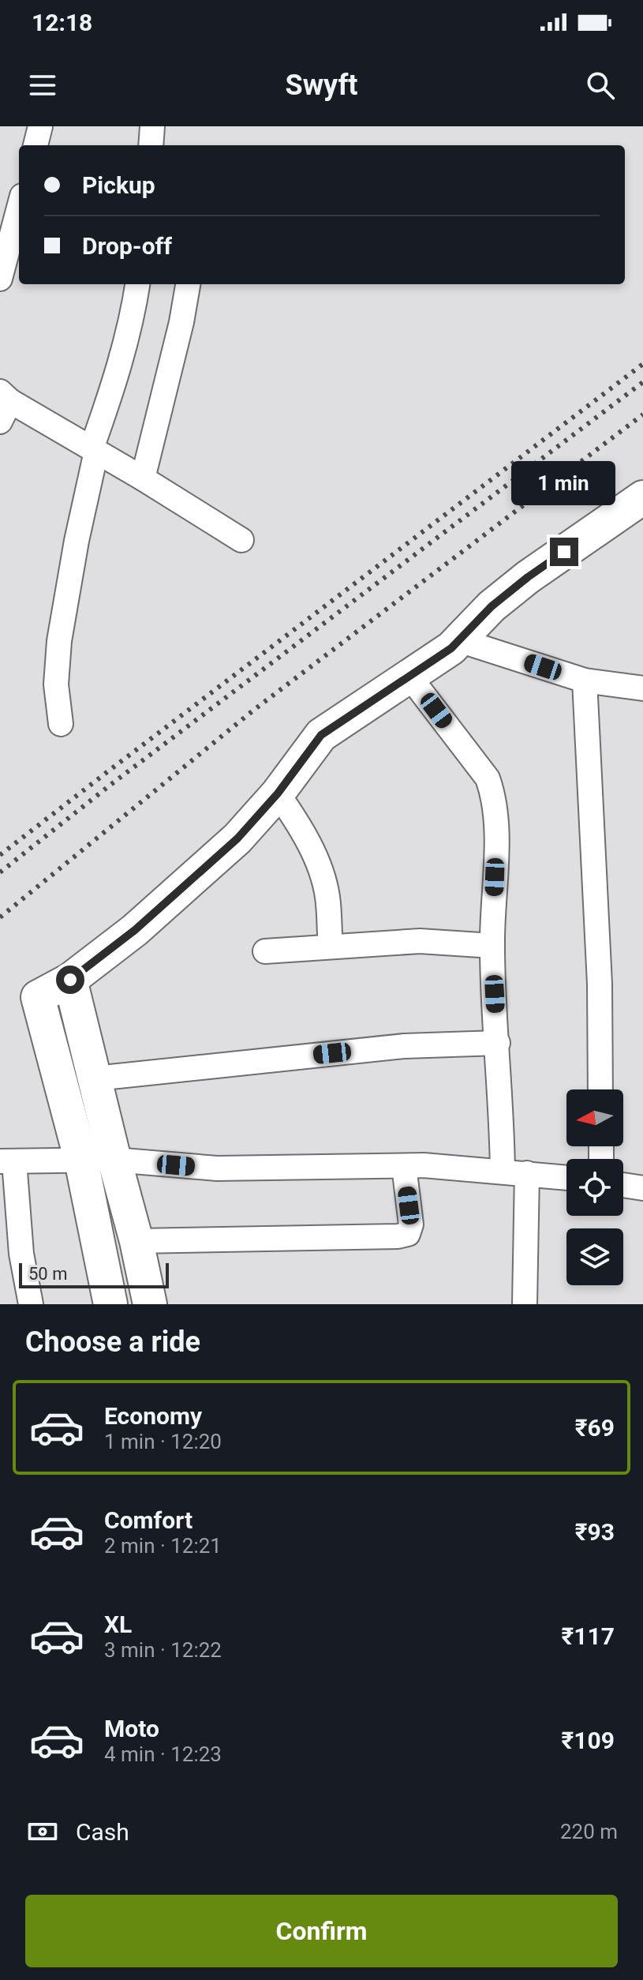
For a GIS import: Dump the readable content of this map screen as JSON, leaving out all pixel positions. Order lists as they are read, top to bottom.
{
  "scale_bar": "50 m",
  "north": "left",
  "page": {
    "status": "12:18",
    "header": "Swyft",
    "banner": ["Pickup", "Drop-off"],
    "bubble": "1 min",
    "scale": "50 m",
    "heading": "Choose a ride",
    "list": [
      {
        "name": "Economy",
        "note": "1 min · 12:20",
        "value": "₹69"
      },
      {
        "name": "Comfort",
        "note": "2 min · 12:21",
        "value": "₹93"
      },
      {
        "name": "XL",
        "note": "3 min · 12:22",
        "value": "₹117"
      },
      {
        "name": "Moto",
        "note": "4 min · 12:23",
        "value": "₹109"
      }
    ],
    "pay": ["Cash", "220 m"],
    "buttons": "Confirm"
  }
}
